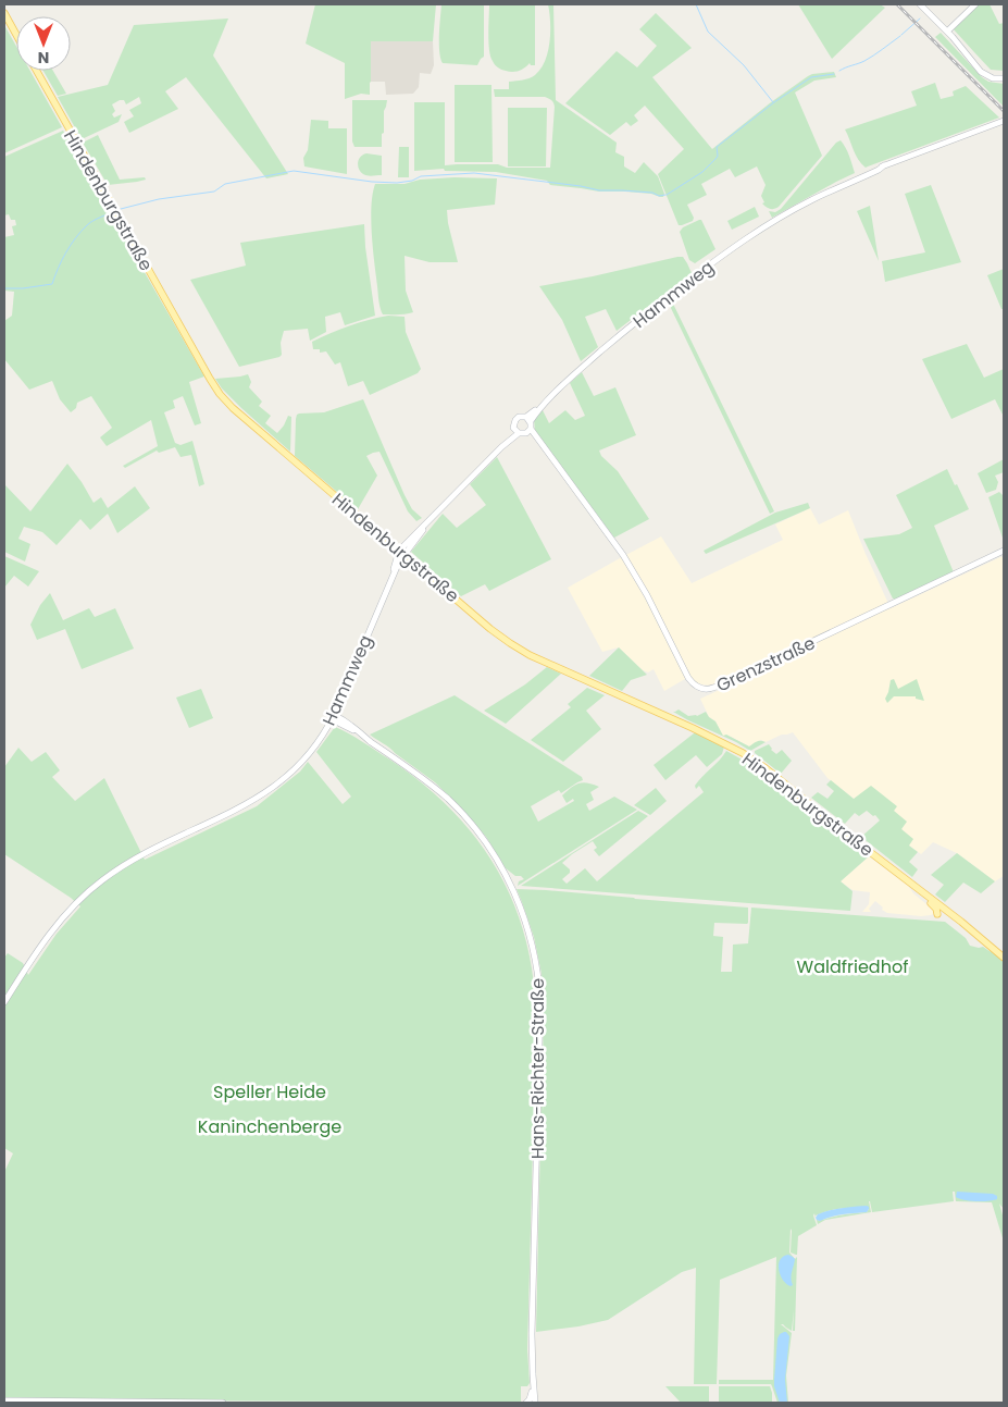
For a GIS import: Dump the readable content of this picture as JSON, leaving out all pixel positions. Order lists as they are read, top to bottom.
{
  "streets": {
    "main road": [
      "Hindenburgstraße",
      "Hammweg",
      "Grenzstraße",
      "Hans-Richter-Straße"
    ]
  },
  "crossings": [
    ["Hindenburgstraße", "Hammweg"],
    ["Hammweg", "Grenzstraße"],
    ["Hammweg", "Hans-Richter-Straße"]
  ],
  "parks": ["Waldfriedhof", "Speller Heide", "Kaninchenberge"],
  "north": "bottom"
}
